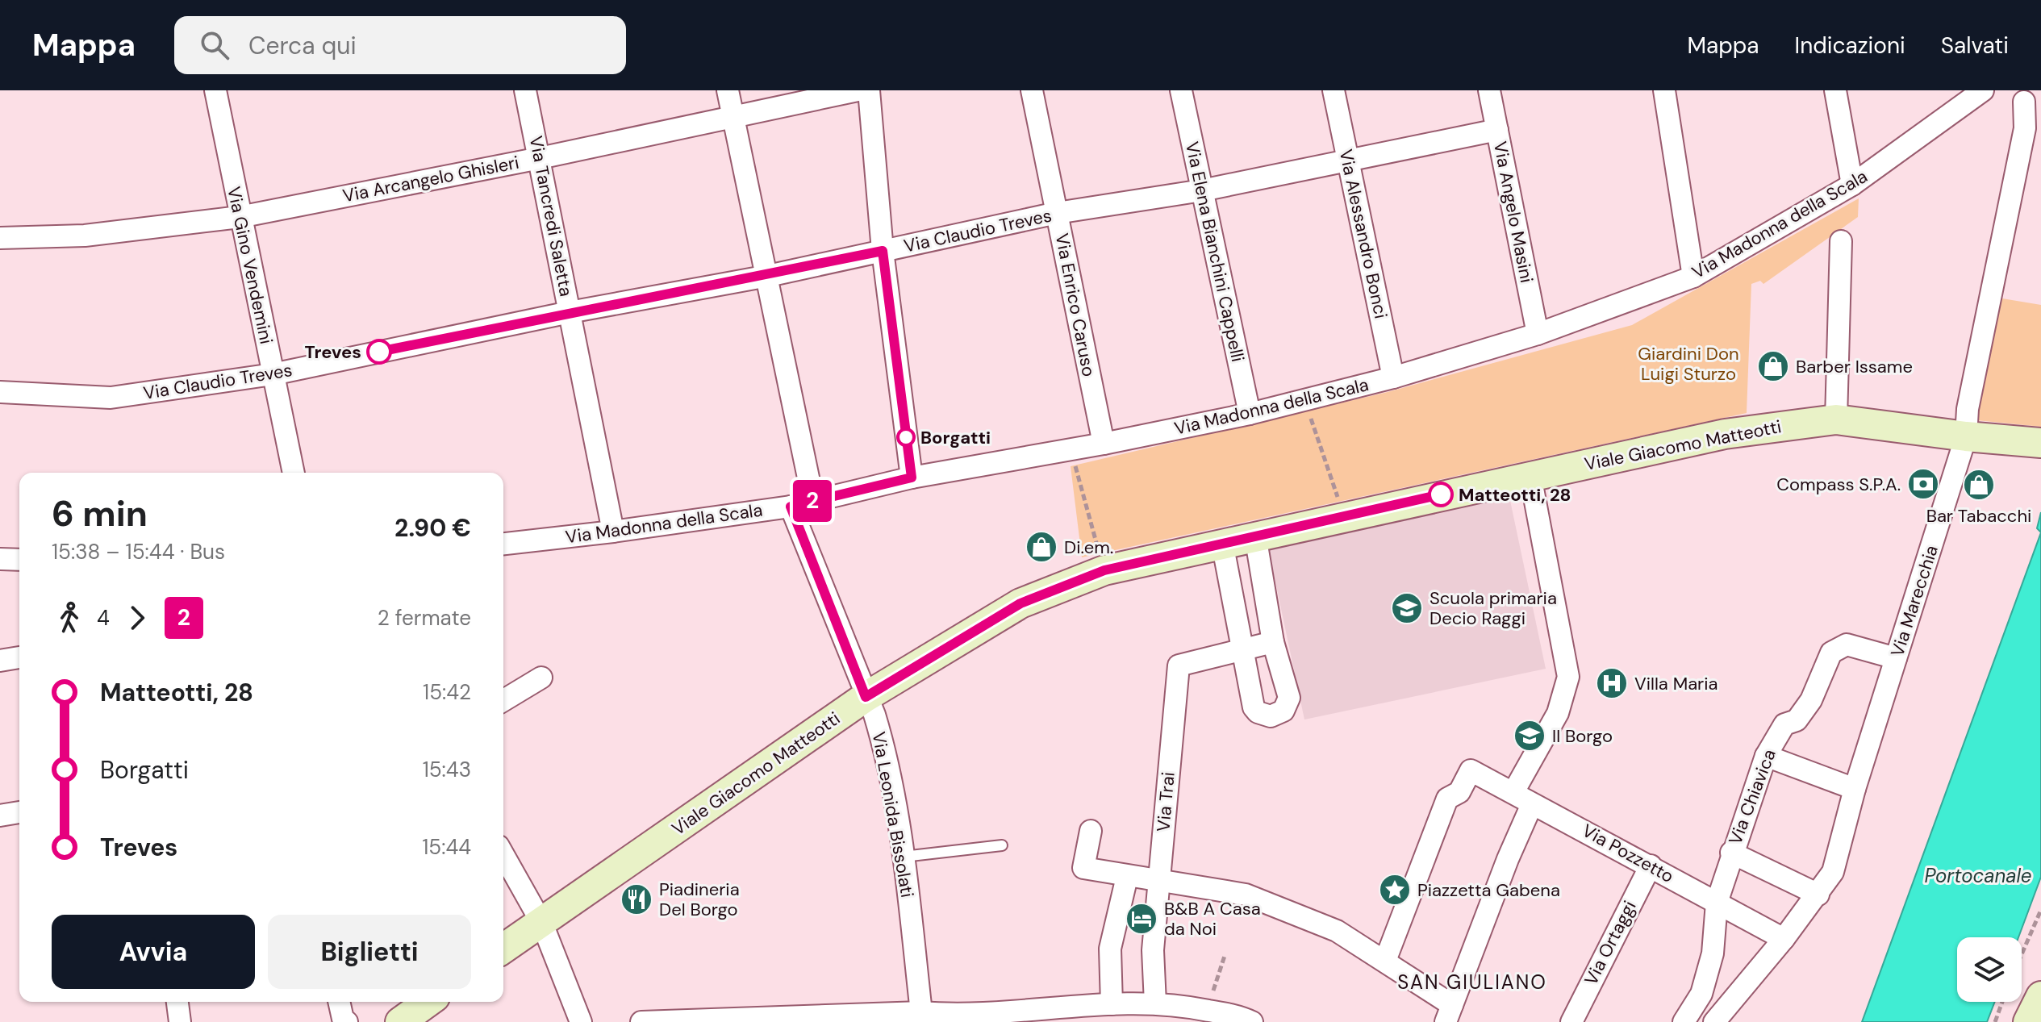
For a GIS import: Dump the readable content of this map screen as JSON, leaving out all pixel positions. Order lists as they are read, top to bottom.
{
  "streets": {
    "main road": ["Viale Giacomo Matteotti"],
    "street": [
      "Via Arcangelo Ghisleri",
      "Via Angelo Masini",
      "Via Tancredi Saletta",
      "Via Madonna della Scala",
      "Via Claudio Treves",
      "Via Alessandro Bonci",
      "Via Elena Bianchini Cappelli",
      "Via Gino Vendemini",
      "Via Enrico Caruso",
      "Via Marecchia",
      "Via Chiavica",
      "Via Trai",
      "Via Leonida Bissolati",
      "Via Pozzetto",
      "Via Ortaggi"
    ]
  },
  "crossings": [
    ["Via Arcangelo Ghisleri", "Via Tancredi Saletta"],
    ["Via Arcangelo Ghisleri", "Via Gino Vendemini"],
    ["Via Angelo Masini", "Via Madonna della Scala"],
    ["Via Angelo Masini", "Via Claudio Treves"],
    ["Via Tancredi Saletta", "Via Madonna della Scala"],
    ["Via Tancredi Saletta", "Via Claudio Treves"],
    ["Via Madonna della Scala", "Via Alessandro Bonci"],
    ["Via Madonna della Scala", "Via Elena Bianchini Cappelli"],
    ["Via Madonna della Scala", "Via Enrico Caruso"],
    ["Via Madonna della Scala", "Via Leonida Bissolati"],
    ["Via Claudio Treves", "Via Alessandro Bonci"],
    ["Via Claudio Treves", "Via Elena Bianchini Cappelli"],
    ["Via Claudio Treves", "Via Gino Vendemini"],
    ["Via Claudio Treves", "Via Enrico Caruso"],
    ["Viale Giacomo Matteotti", "Via Marecchia"],
    ["Viale Giacomo Matteotti", "Via Leonida Bissolati"],
    ["Via Marecchia", "Via Chiavica"],
    ["Via Marecchia", "Via Pozzetto"],
    ["Via Chiavica", "Via Pozzetto"],
    ["Via Pozzetto", "Via Ortaggi"]
  ],
  "districts": ["SAN GIULIANO"],
  "water": ["Portocanale"],
  "parks": ["Giardini Don Luigi Sturzo"],
  "places": {
    "other": ["Treves", "Borgatti", "Matteotti, 28"],
    "shop": ["Barber Issame", "Bar Tabacchi", "Di.em."],
    "bank": ["Compass S.P.A."],
    "school or university": ["Scuola primaria Decio Raggi", "Il Borgo"],
    "hospital": ["Villa Maria"],
    "place": ["Piazzetta Gabena"],
    "restaurant": ["Piadineria Del Borgo"],
    "hotel": ["B&B A Casa da Noi"]
  },
  "lines": ["bus line 2"],
  "page": {
    "header": "Mappa",
    "search": "Cerca qui",
    "nav": ["Mappa", "Indicazioni", "Salvati"],
    "on_map": "2",
    "heading": ["6 min", "15:38 – 15:44 · Bus", "2.90 €"],
    "legs": ["4", "2", "2 fermate"],
    "list": [
      {
        "name": "Matteotti, 28",
        "value": "15:42"
      },
      {
        "name": "Borgatti",
        "value": "15:43"
      },
      {
        "name": "Treves",
        "value": "15:44"
      }
    ],
    "buttons": ["Avvia", "Biglietti"]
  }
}
